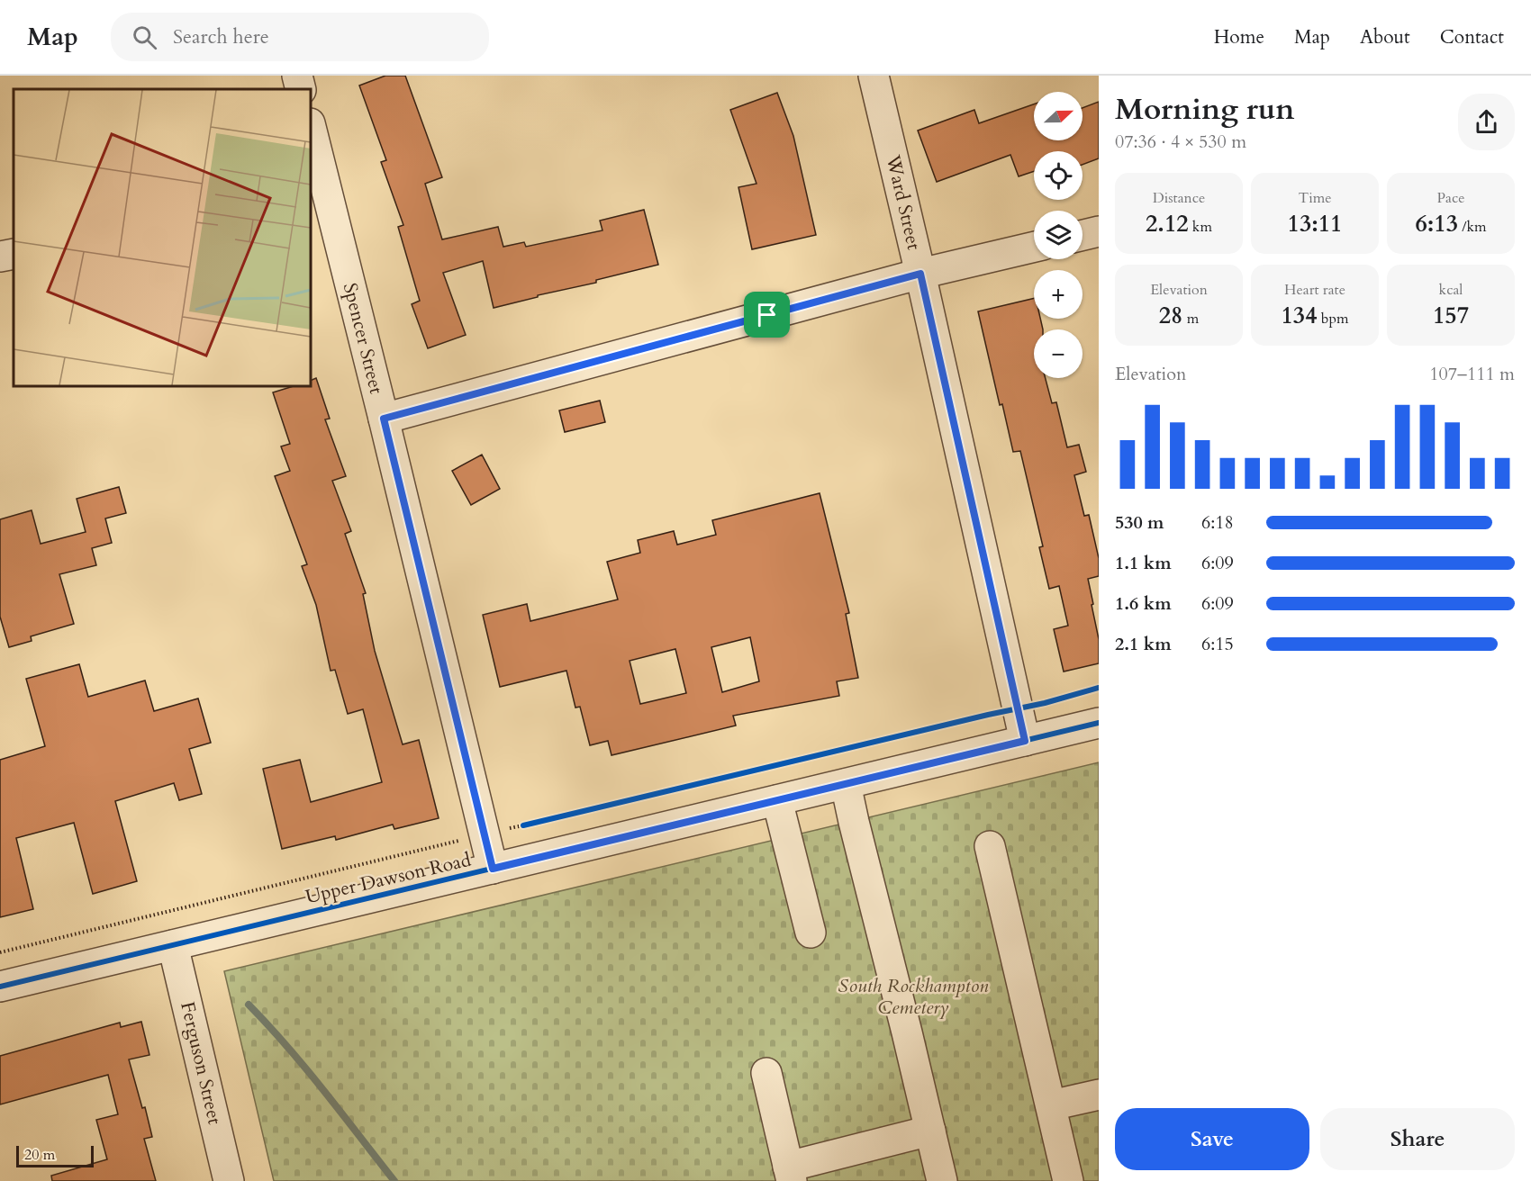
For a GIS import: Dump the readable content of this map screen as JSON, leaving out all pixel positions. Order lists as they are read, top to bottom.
{
  "streets": {
    "street": [
      "Ward Street",
      "Spencer Street",
      "Upper Dawson Road",
      "Ferguson Street"
    ]
  },
  "crossings": [
    ["Ward Street", "Upper Dawson Road"],
    ["Spencer Street", "Upper Dawson Road"],
    ["Upper Dawson Road", "Ferguson Street"]
  ],
  "parks": ["South Rockhampton Cemetery"],
  "scale_bar": "20 m",
  "north": "right",
  "page": {
    "header": "Map",
    "search": "Search here",
    "nav": [
      "Home",
      "Map",
      "About",
      "Contact"
    ],
    "heading": ["Morning run", "07:36 · 4 × 530 m"],
    "map_buttons": ["+", "−"],
    "stats": [
      ["Distance", "2.12 km"],
      ["Time", "13:11"],
      ["Pace", "6:13 /km"],
      ["Elevation", "28 m"],
      ["Heart rate", "134 bpm"],
      ["kcal", "157"]
    ],
    "chart": ["Elevation", "107–111 m"],
    "list": [
      {
        "name": "530 m",
        "note": "6:18"
      },
      {
        "name": "1.1 km",
        "note": "6:09"
      },
      {
        "name": "1.6 km",
        "note": "6:09"
      },
      {
        "name": "2.1 km",
        "note": "6:15"
      }
    ],
    "buttons": ["Save", "Share"],
    "scale": "20 m"
  }
}
